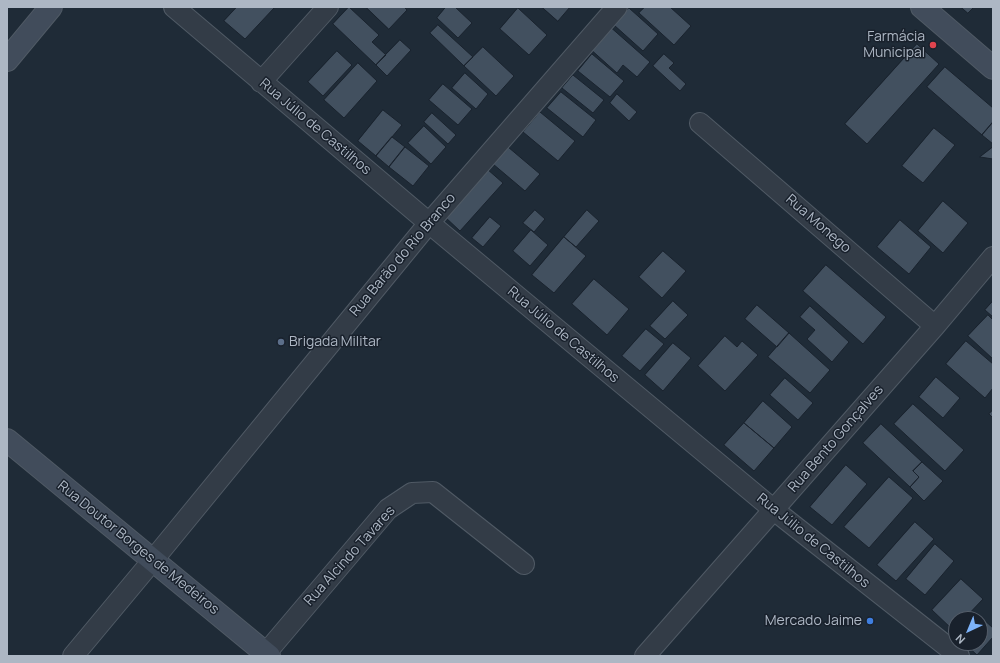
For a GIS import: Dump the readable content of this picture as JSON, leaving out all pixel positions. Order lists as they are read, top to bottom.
{
  "streets": {
    "street": [
      "Rua Júlio de Castilhos",
      "Rua Monego",
      "Rua Barão do Rio Branco",
      "Rua Bento Gonçalves",
      "Rua Doutor Borges de Medeiros",
      "Rua Alcindo Tavares"
    ]
  },
  "crossings": [
    ["Rua Júlio de Castilhos", "Rua Barão do Rio Branco"],
    ["Rua Júlio de Castilhos", "Rua Bento Gonçalves"],
    ["Rua Monego", "Rua Bento Gonçalves"],
    ["Rua Barão do Rio Branco", "Rua Doutor Borges de Medeiros"],
    ["Rua Doutor Borges de Medeiros", "Rua Alcindo Tavares"]
  ],
  "places": ["Farmácia Municipal", "Brigada Militar", "Mercado Jaime"],
  "north": "bottom left"
}
